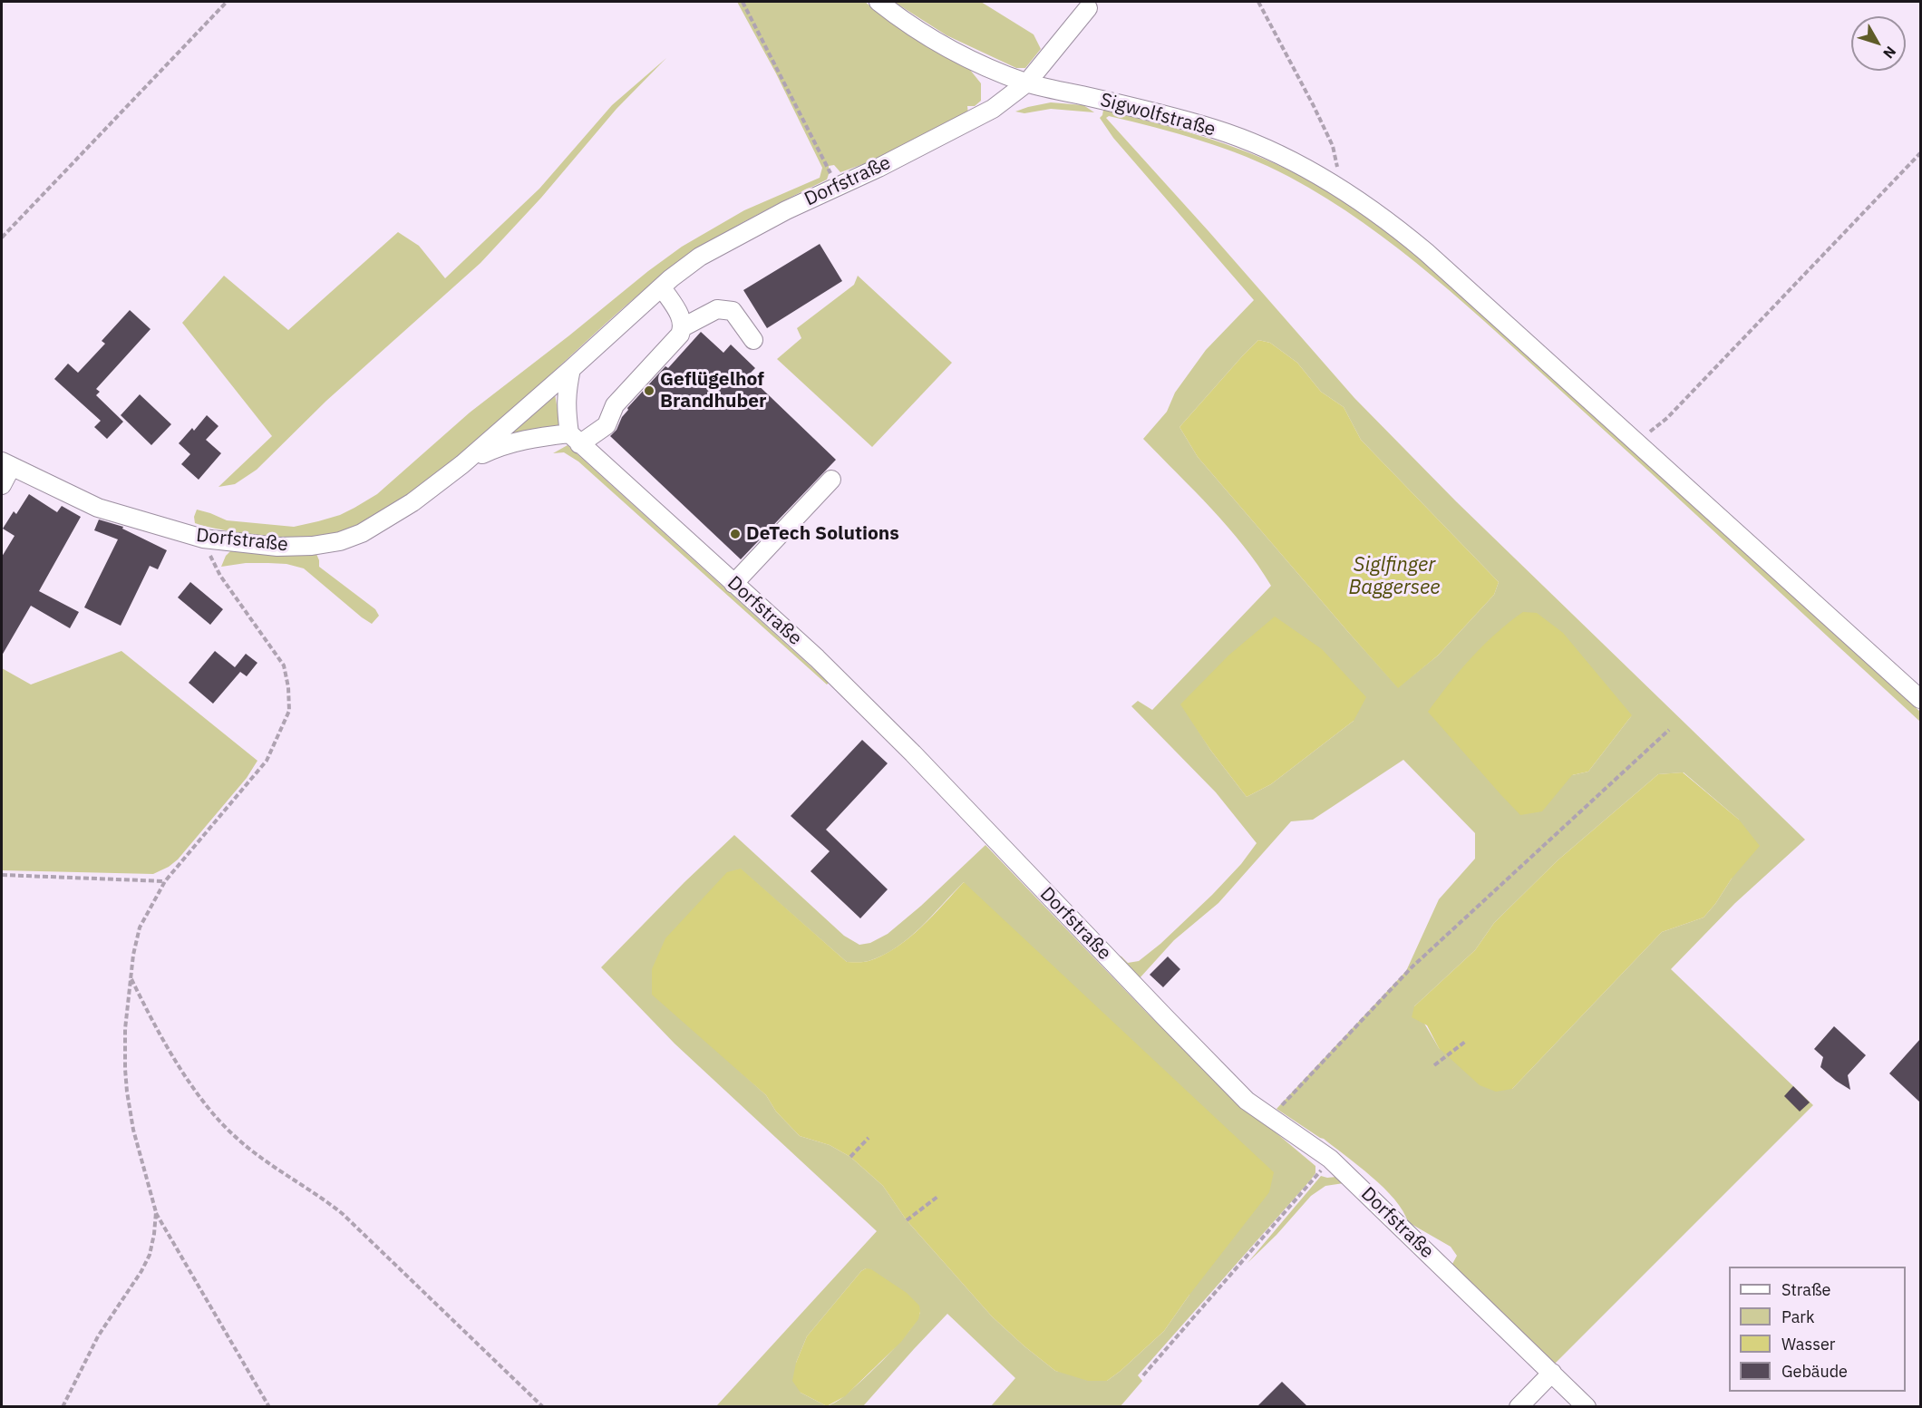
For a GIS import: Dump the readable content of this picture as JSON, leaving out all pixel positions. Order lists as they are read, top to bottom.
{
  "streets": {
    "street": ["Sigwolfstraße", "Dorfstraße"]
  },
  "crossings": [
    ["Sigwolfstraße", "Dorfstraße"]
  ],
  "water": ["Siglfinger Baggersee"],
  "places": ["Geflügelhof Brandhuber", "DeTech Solutions"],
  "legend": [
    "Straße",
    "Park",
    "Wasser",
    "Gebäude"
  ],
  "north": "bottom right"
}
